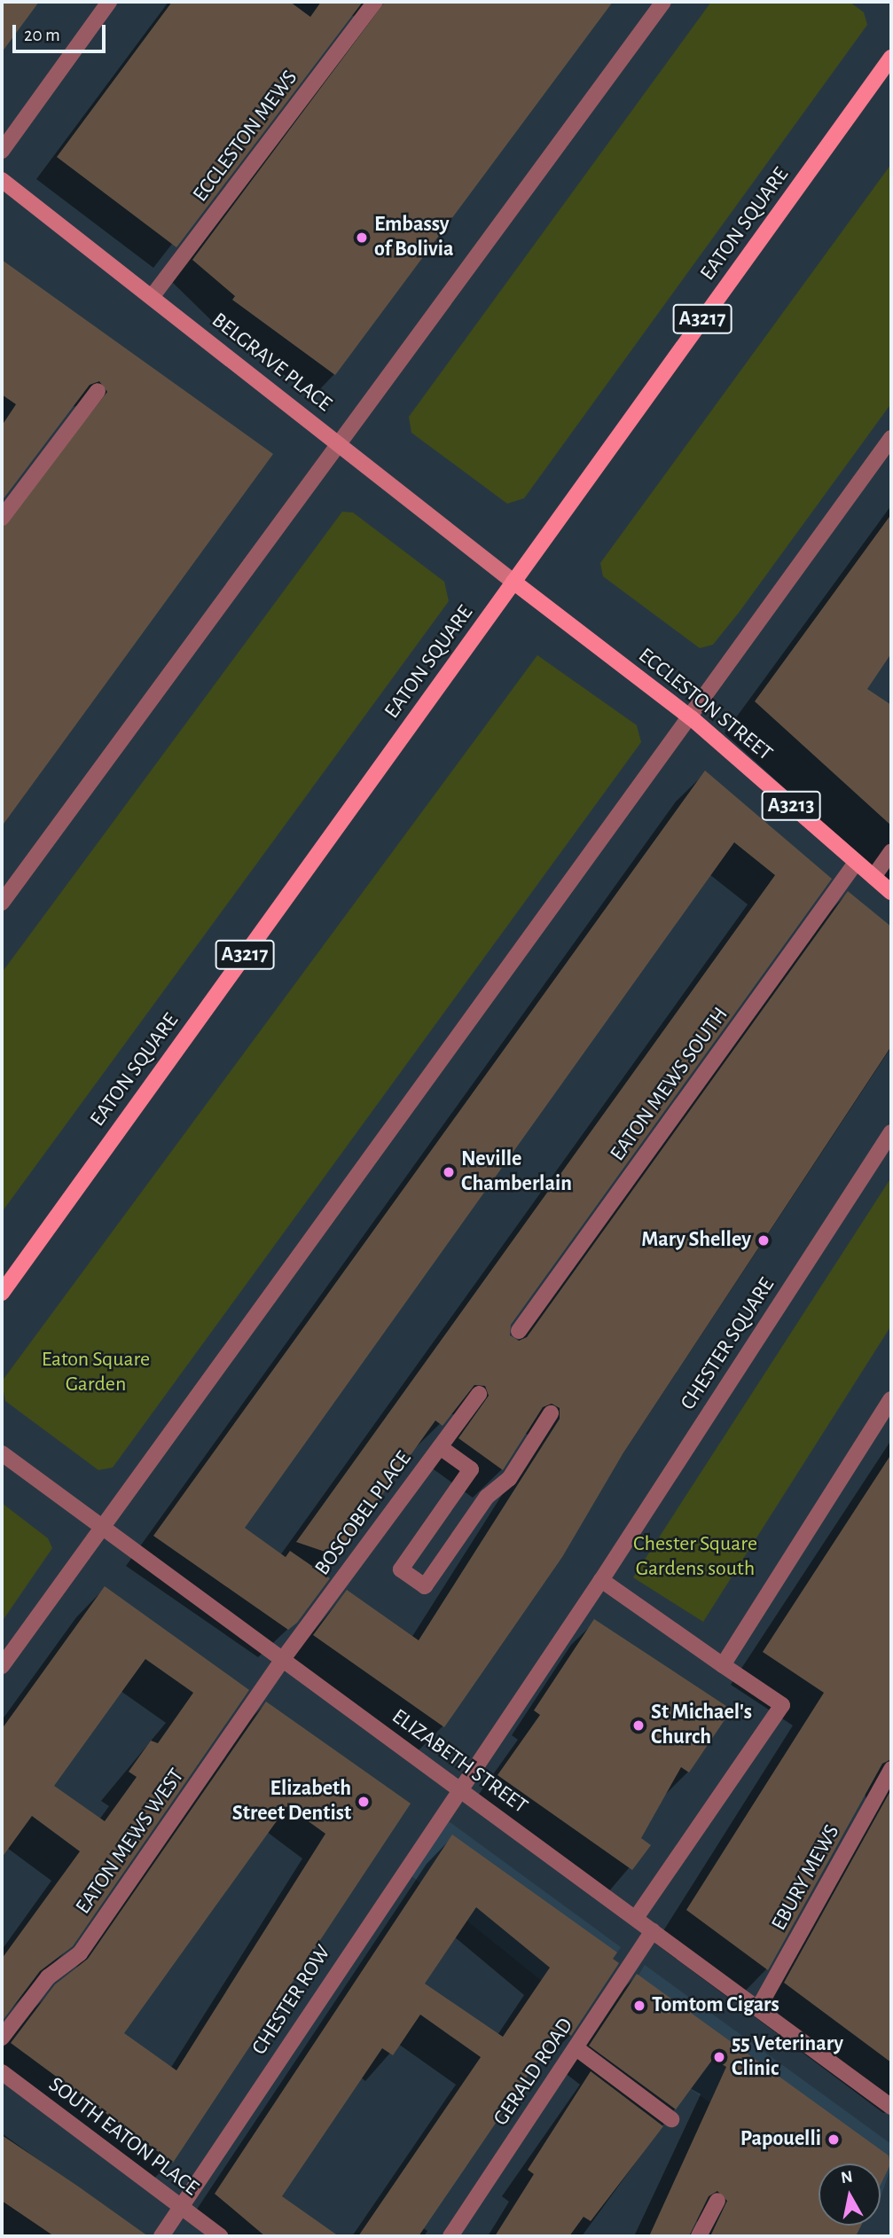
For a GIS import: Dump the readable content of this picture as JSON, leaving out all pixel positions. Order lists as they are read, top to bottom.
{
  "streets": {
    "main road": [
      "EATON SQUARE",
      "A3217",
      "BELGRAVE PLACE",
      "ECCLESTON STREET",
      "A3213"
    ],
    "street": [
      "ECCLESTON MEWS",
      "EATON MEWS SOUTH",
      "CHESTER SQUARE",
      "BOSCOBEL PLACE",
      "ELIZABETH STREET",
      "EATON MEWS WEST",
      "EBURY MEWS",
      "CHESTER ROW",
      "GERALD ROAD",
      "SOUTH EATON PLACE"
    ]
  },
  "crossings": [
    ["ECCLESTON MEWS", "BELGRAVE PLACE"],
    ["EATON SQUARE", "BELGRAVE PLACE"],
    ["EATON SQUARE", "ECCLESTON STREET"],
    ["BELGRAVE PLACE", "ECCLESTON STREET"],
    ["ECCLESTON STREET", "EATON MEWS SOUTH"],
    ["CHESTER SQUARE", "ELIZABETH STREET"],
    ["CHESTER SQUARE", "CHESTER ROW"],
    ["BOSCOBEL PLACE", "ELIZABETH STREET"],
    ["BOSCOBEL PLACE", "EATON MEWS WEST"],
    ["ELIZABETH STREET", "EATON MEWS WEST"],
    ["ELIZABETH STREET", "EBURY MEWS"],
    ["ELIZABETH STREET", "CHESTER ROW"],
    ["ELIZABETH STREET", "GERALD ROAD"],
    ["CHESTER ROW", "SOUTH EATON PLACE"]
  ],
  "parks": ["Eaton Square Garden", "Chester Square Gardens south"],
  "places": [
    "Embassy of Bolivia",
    "Neville Chamberlain",
    "Mary Shelley",
    "St Michael's Church",
    "Elizabeth Street Dentist",
    "Tomtom Cigars",
    "55 Veterinary Clinic",
    "Papouelli"
  ],
  "scale_bar": "20 m",
  "north": "top"
}
